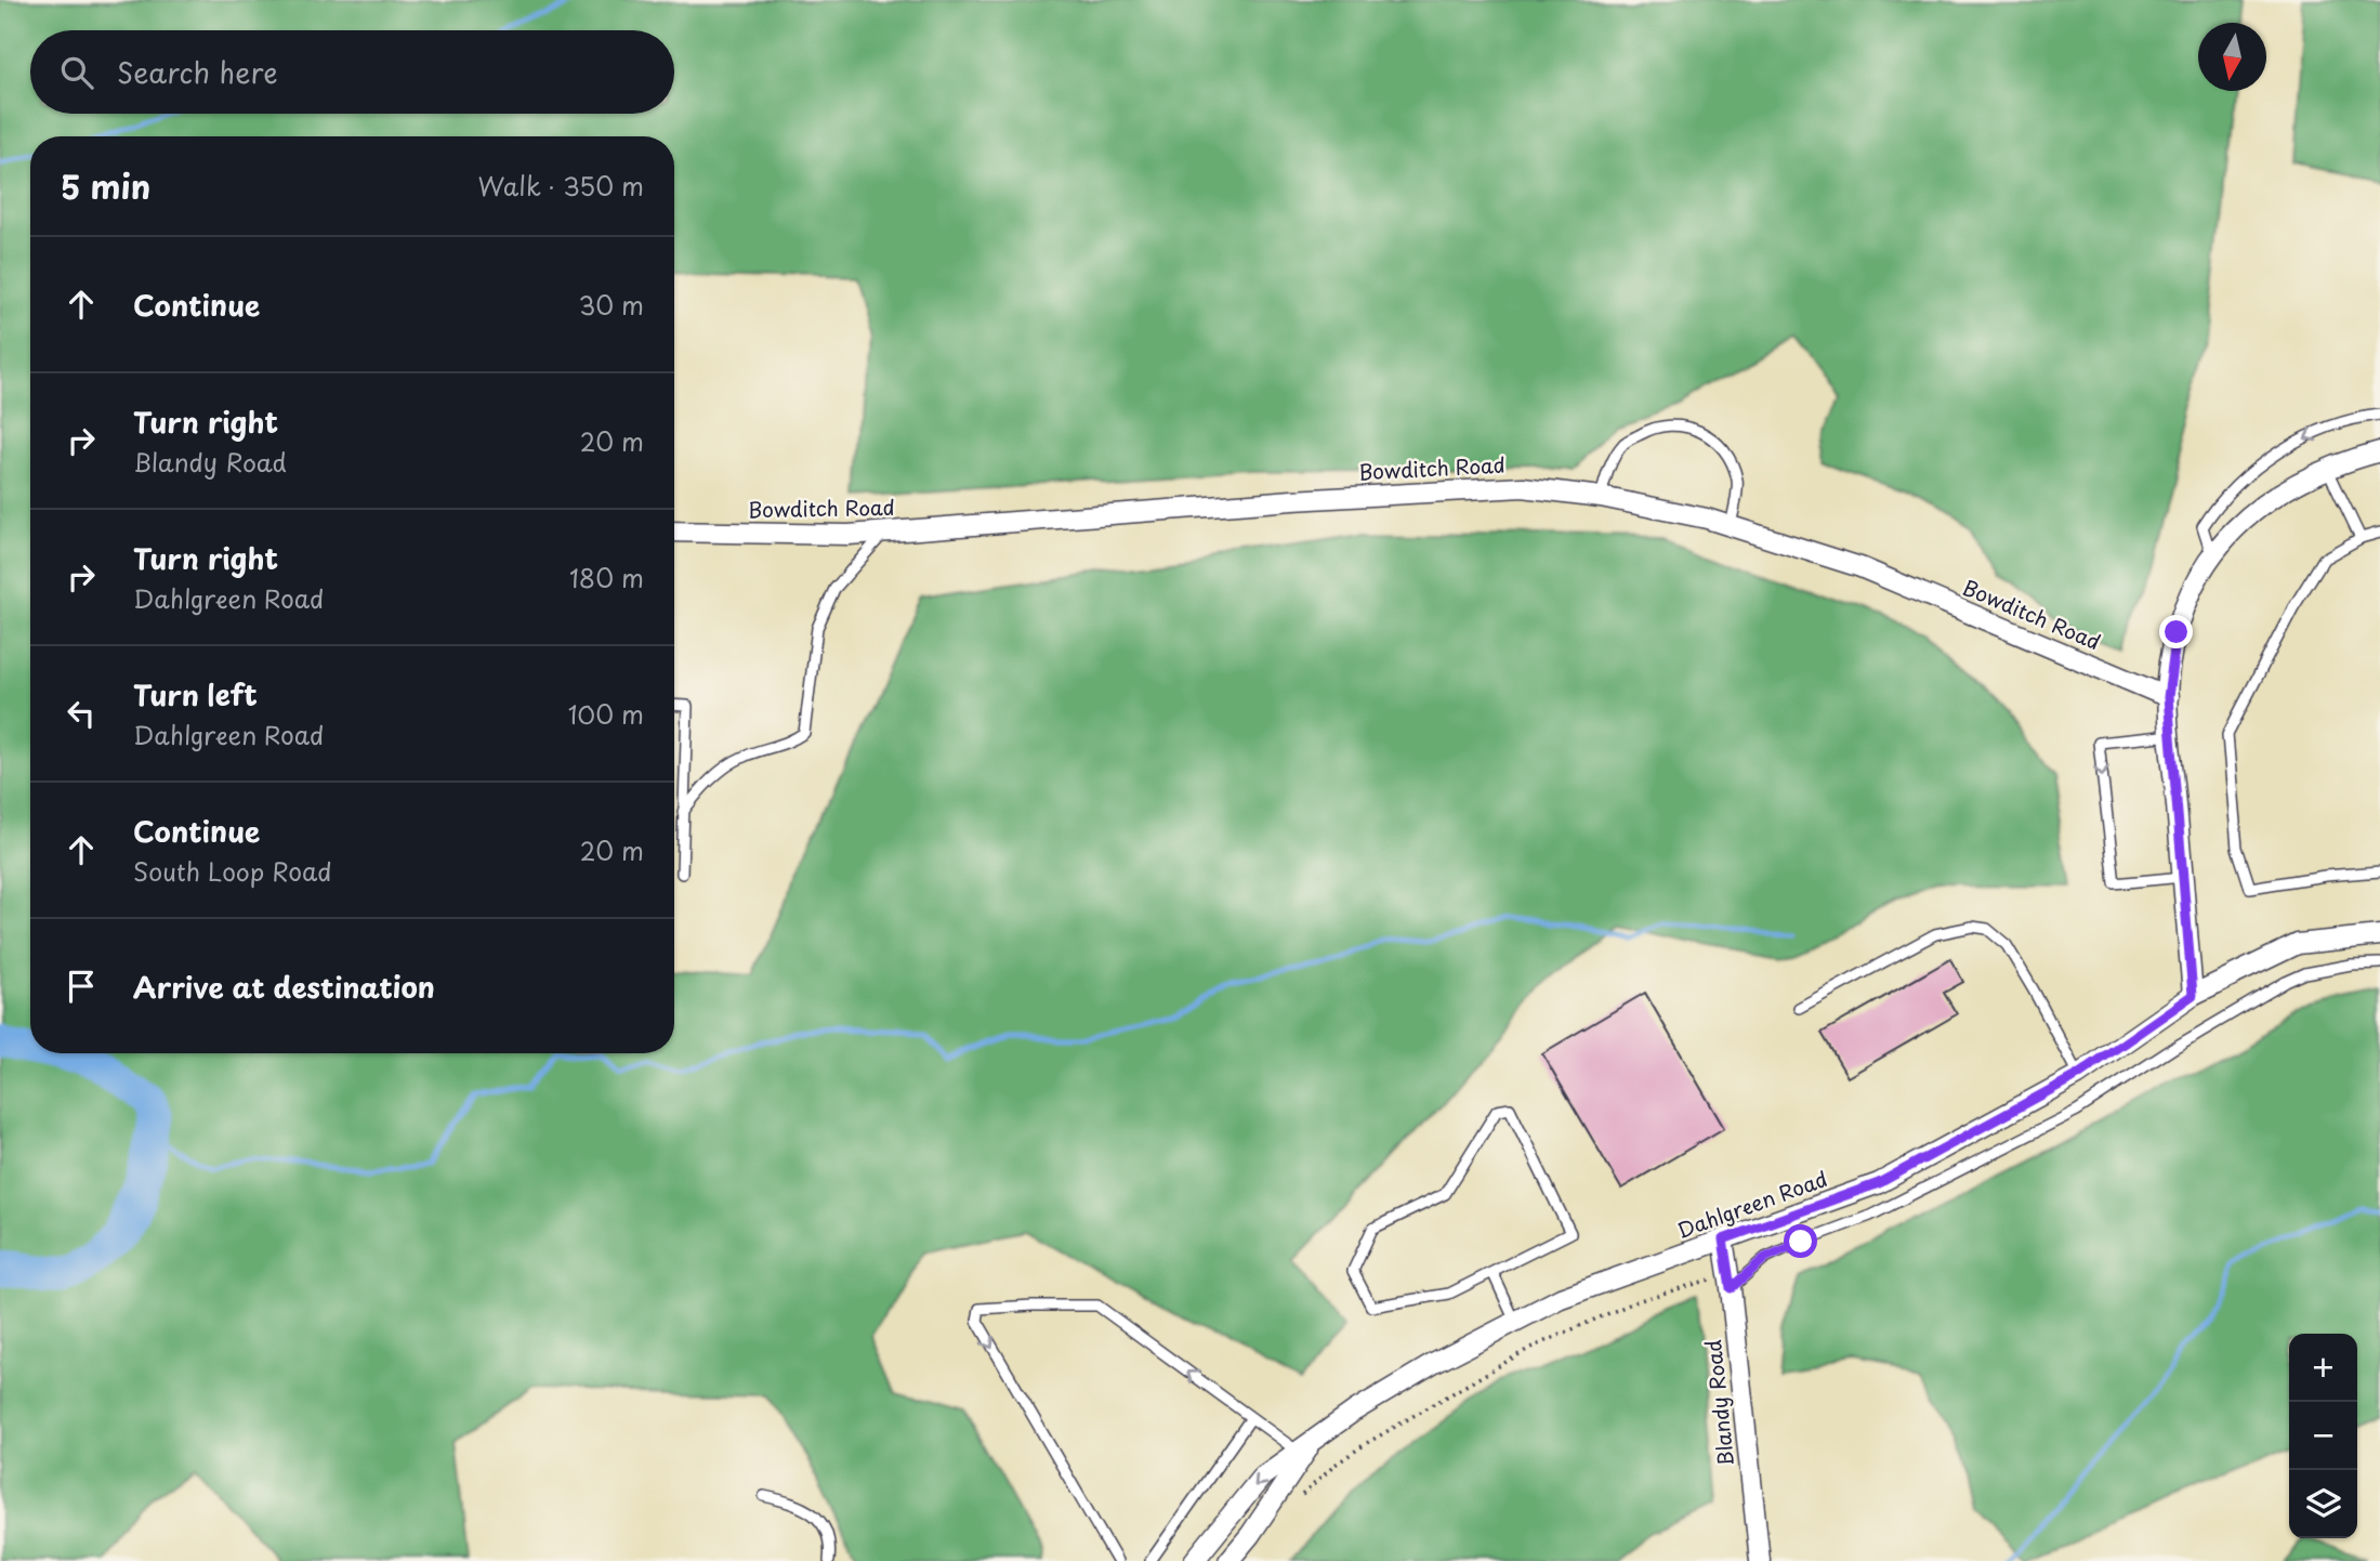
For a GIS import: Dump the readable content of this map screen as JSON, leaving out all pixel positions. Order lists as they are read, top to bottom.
{
  "streets": {
    "street": ["Bowditch Road", "Dahlgreen Road", "Blandy Road"]
  },
  "crossings": [
    ["Dahlgreen Road", "Blandy Road"]
  ],
  "north": "bottom",
  "page": {
    "search": "Search here",
    "heading": ["5 min", "Walk · 350 m"],
    "list": [
      ["Continue", "30 m"],
      ["Turn right", "Blandy Road", "20 m"],
      ["Turn right", "Dahlgreen Road", "180 m"],
      ["Turn left", "Dahlgreen Road", "100 m"],
      ["Continue", "South Loop Road", "20 m"],
      "Arrive at destination"
    ],
    "map_buttons": ["+", "−"]
  }
}
